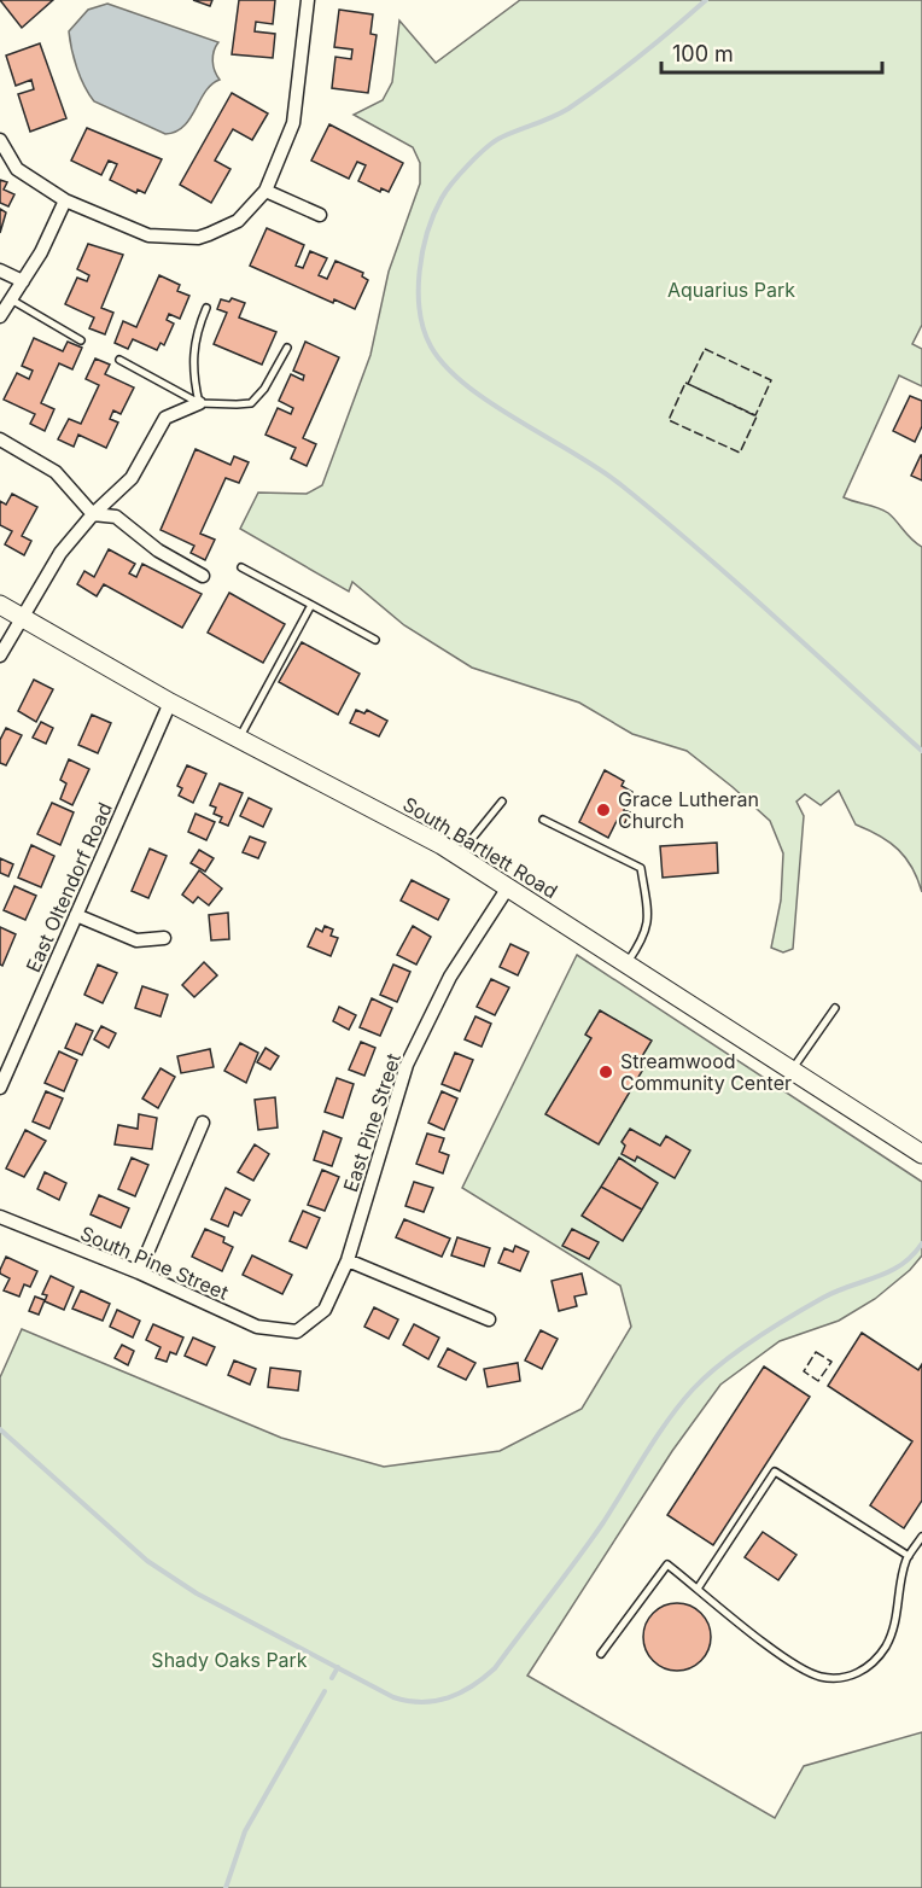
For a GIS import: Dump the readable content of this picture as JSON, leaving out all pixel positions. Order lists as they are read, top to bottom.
{
  "streets": {
    "main road": ["South Bartlett Road"],
    "street": ["East Oltendorf Road", "East Pine Street", "South Pine Street"]
  },
  "crossings": [
    ["South Bartlett Road", "East Oltendorf Road"],
    ["South Bartlett Road", "East Pine Street"],
    ["East Pine Street", "South Pine Street"]
  ],
  "parks": ["Aquarius Park", "Shady Oaks Park"],
  "places": ["Grace Lutheran Church", "Streamwood Community Center"],
  "scale_bar": "100 m"
}
